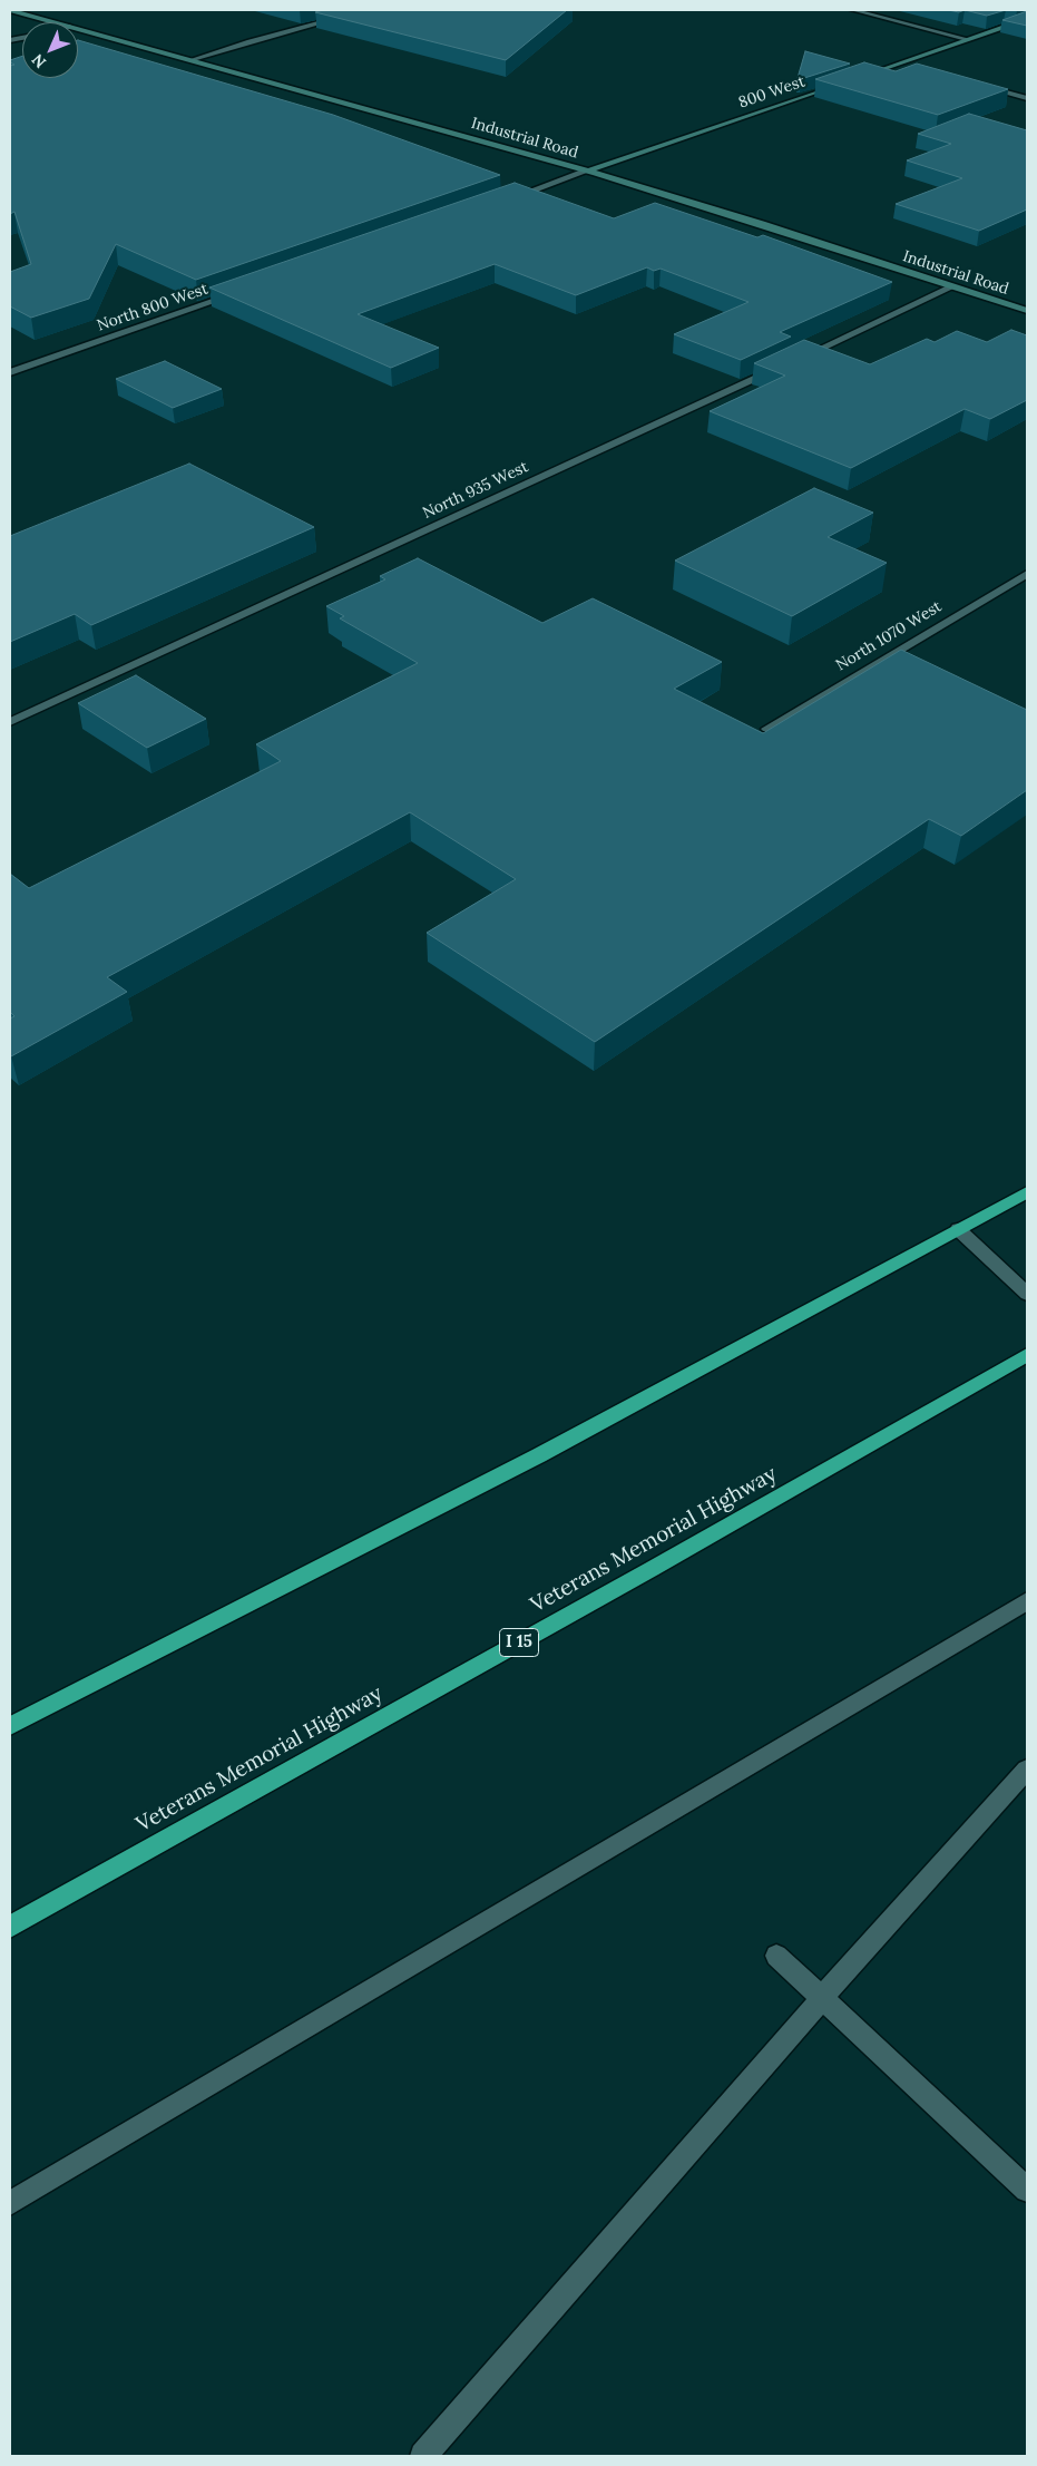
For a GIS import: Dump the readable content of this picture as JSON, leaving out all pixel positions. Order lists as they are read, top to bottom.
{
  "streets": {
    "highway": ["Veterans Memorial Highway", "I 15"],
    "street": [
      "800 West",
      "Industrial Road",
      "North 800 West",
      "North 935 West",
      "North 1070 West"
    ]
  },
  "crossings": [
    ["800 West", "Industrial Road"],
    ["Industrial Road", "North 935 West"]
  ],
  "north": "bottom left"
}
